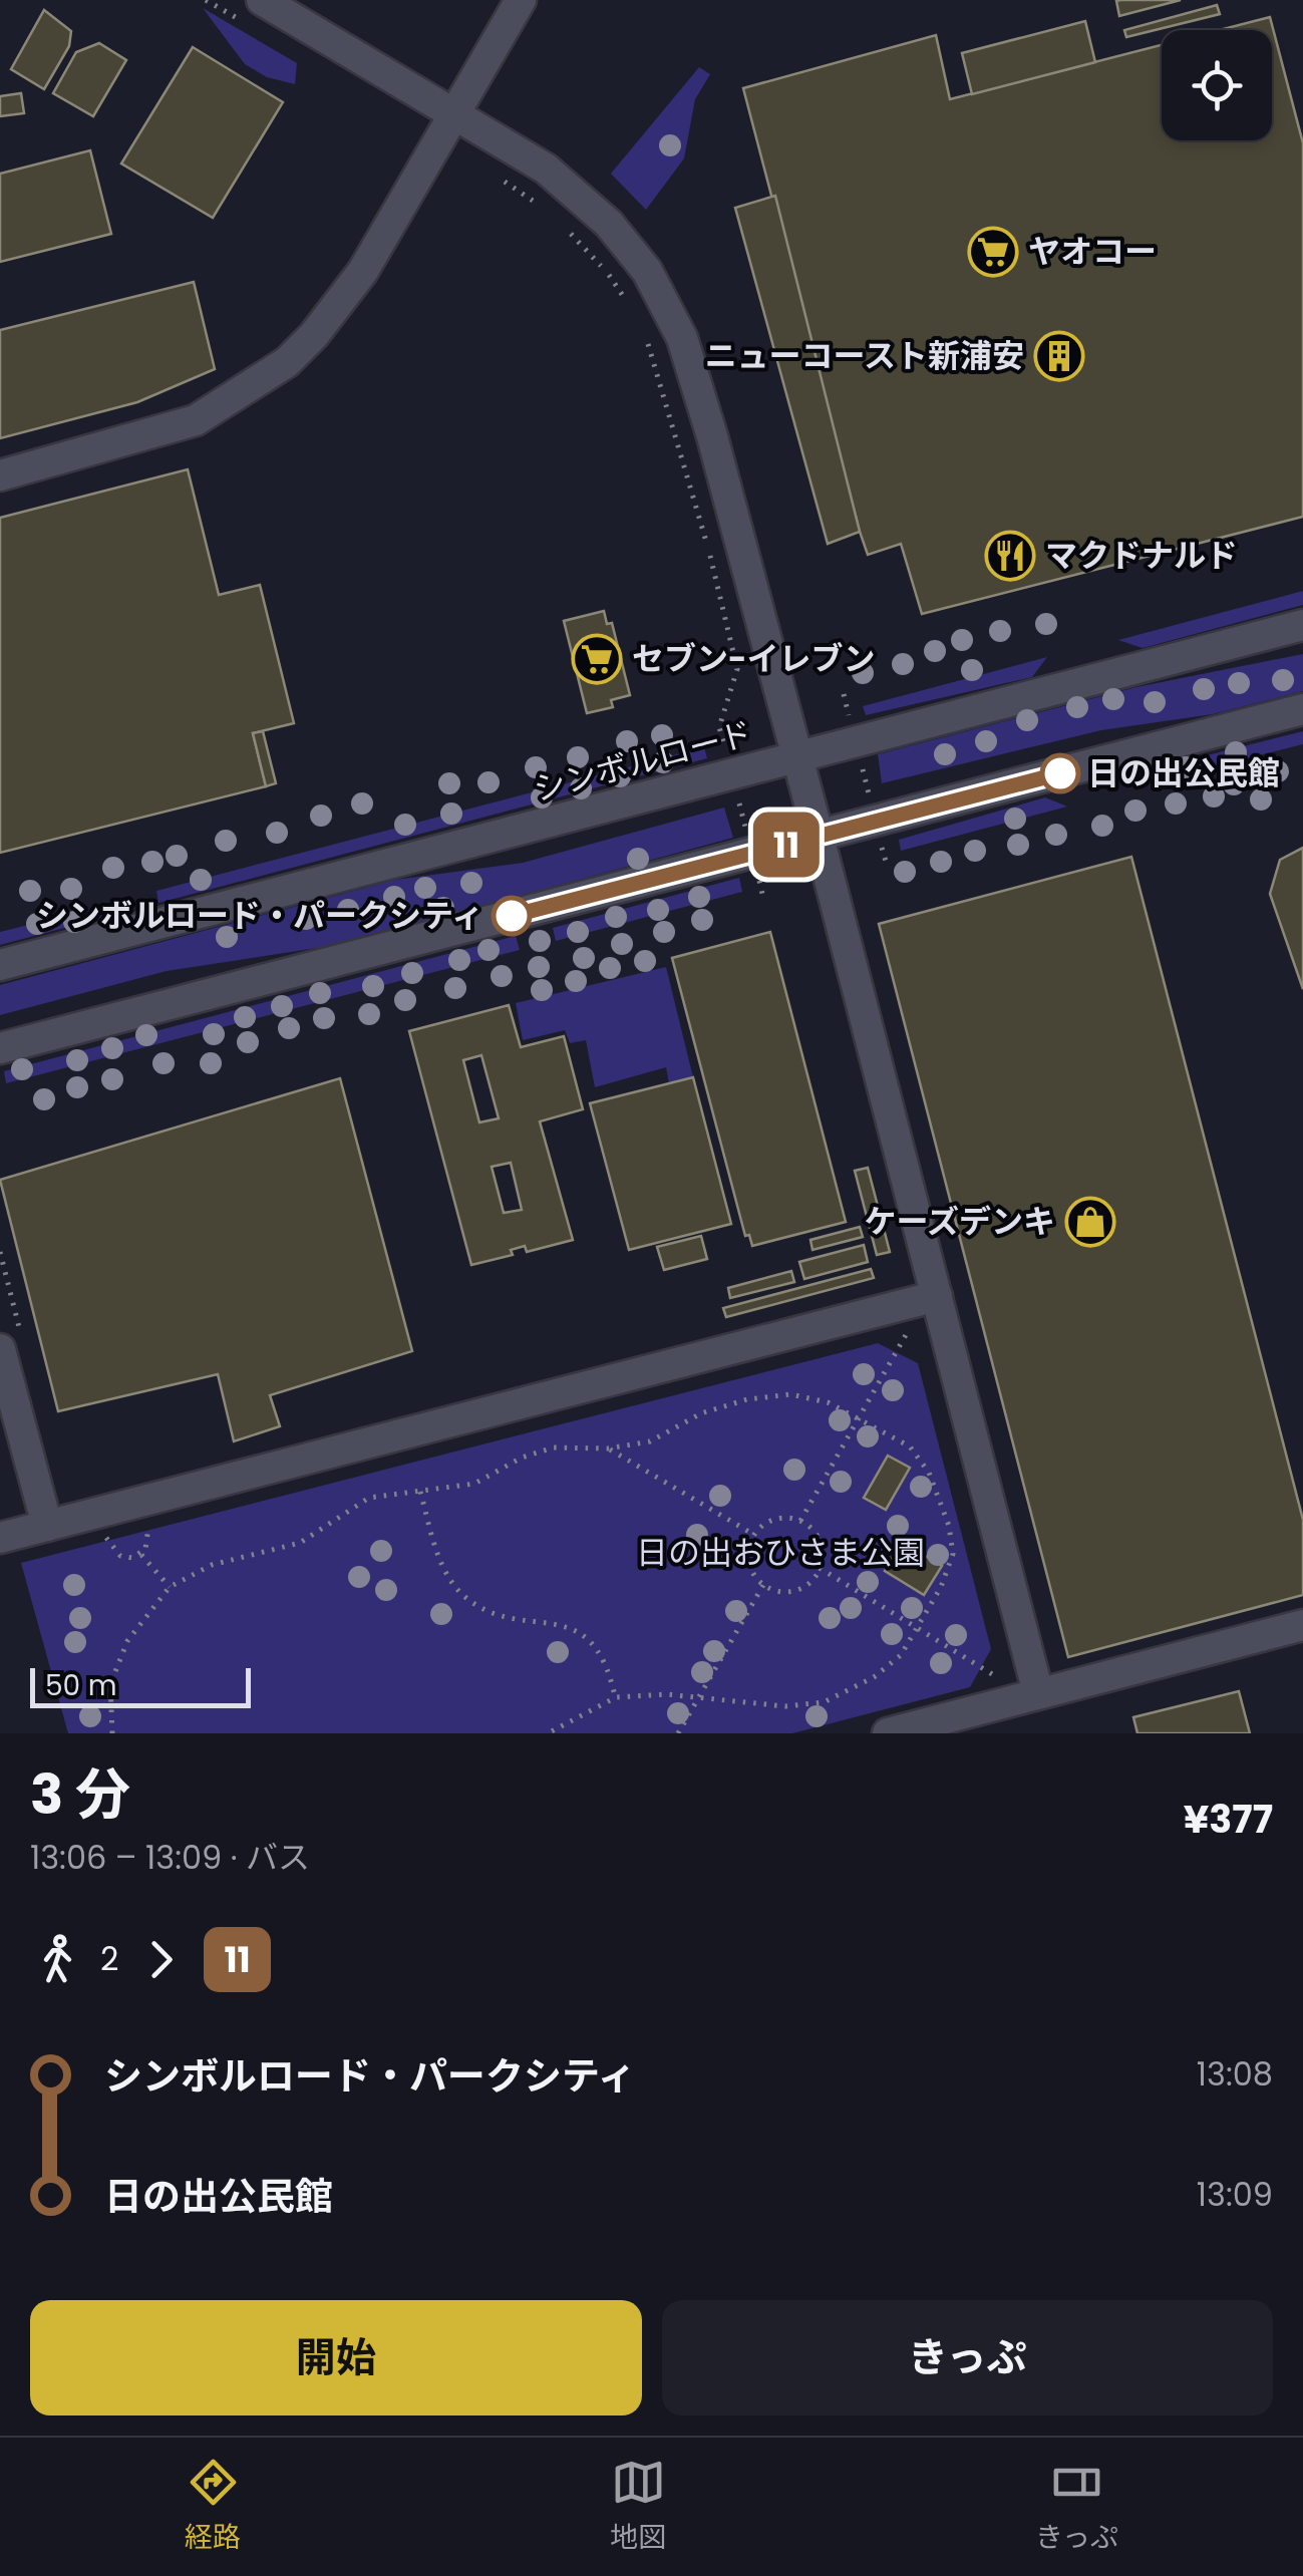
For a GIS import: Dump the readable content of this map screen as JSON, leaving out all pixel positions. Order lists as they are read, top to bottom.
{
  "streets": {
    "street": ["シンボルロード"]
  },
  "parks": ["日の出おひさま公園"],
  "places": {
    "supermarket": ["ヤオコー", "セブン-イレブン"],
    "building": ["ニューコースト新浦安"],
    "restaurant": ["マクドナルド"],
    "other": ["日の出公民館", "シンボルロード・パークシティ"],
    "shop": ["ケーズデンキ"]
  },
  "lines": ["bus line 11"],
  "scale_bar": "50 m",
  "page": {
    "on_map": "11",
    "scale": "50 m",
    "heading": ["3 分", "13:06 – 13:09 · バス", "¥377"],
    "legs": ["2", "11"],
    "list": [
      {
        "name": "シンボルロード・パークシティ",
        "value": "13:08"
      },
      {
        "name": "日の出公民館",
        "value": "13:09"
      }
    ],
    "buttons": ["開始", "きっぷ"],
    "tabs": ["経路", "地図", "きっぷ"]
  }
}
